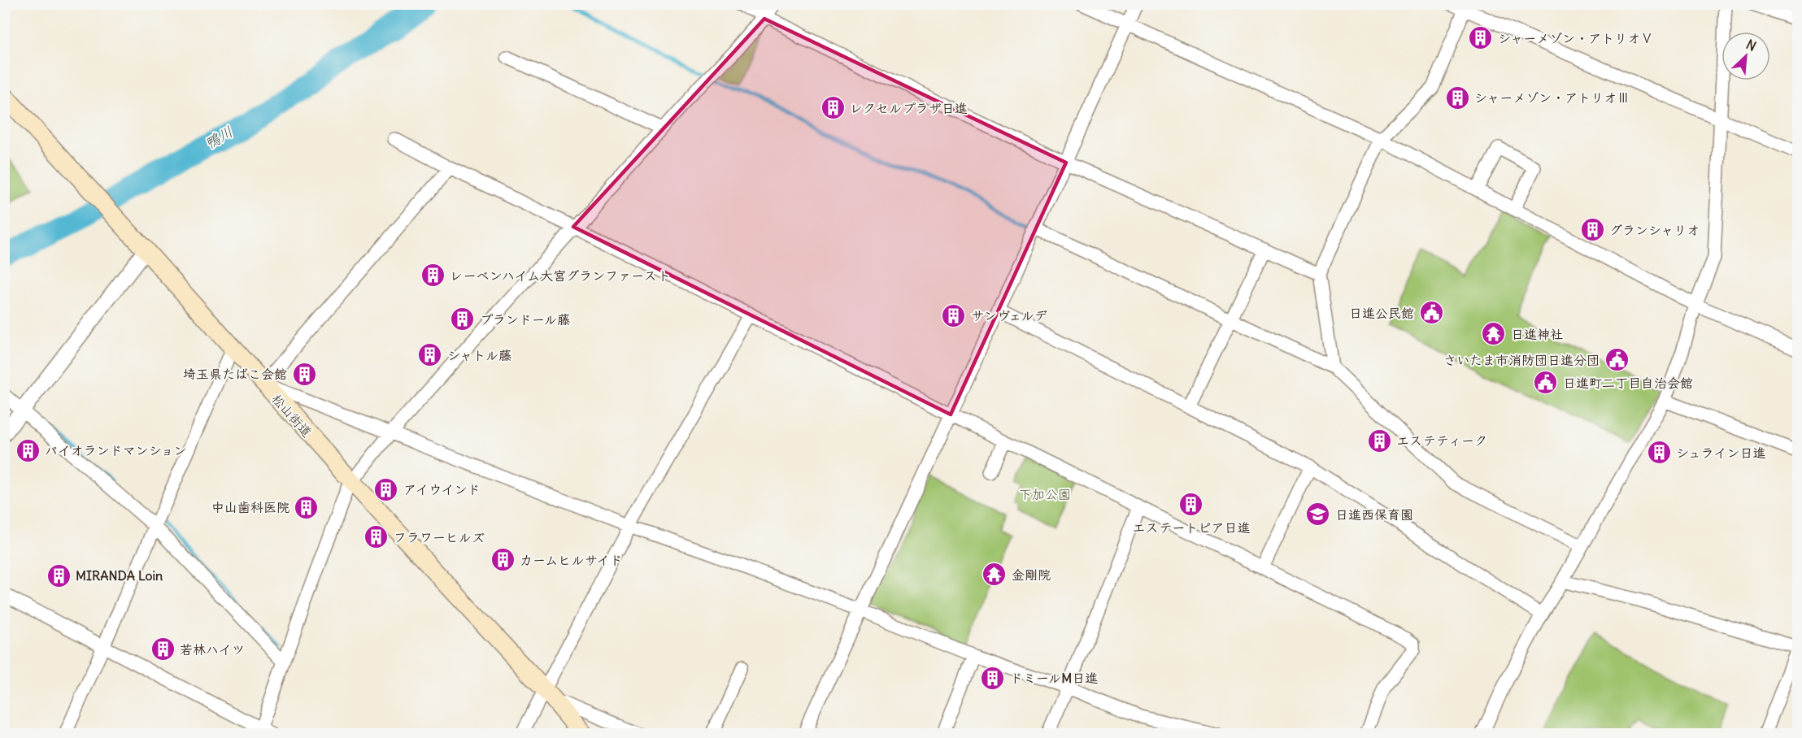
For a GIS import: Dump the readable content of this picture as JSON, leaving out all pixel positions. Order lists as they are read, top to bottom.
{
  "streets": {
    "main road": ["松山街道"]
  },
  "water": ["鴨川"],
  "parks": ["下加公園"],
  "places": {
    "building": [
      "シャーメゾン・アトリオⅤ",
      "シャーメゾン・アトリオⅢ",
      "レクセルプラザ日進",
      "グランシャリオ",
      "レーベンハイム大宮グランファースト",
      "サンヴェルデ",
      "プランドール藤",
      "シャトル藤",
      "埼玉県たばこ会館",
      "エステティーク",
      "パイオランドマンション",
      "シュライン日進",
      "アイウインド",
      "エステートピア日進",
      "中山歯科医院",
      "フラワーヒルズ",
      "カームヒルサイド",
      "MIRANDA Loin",
      "若林ハイツ",
      "ドミールM日進"
    ],
    "public building": ["日進公民館", "さいたま市消防団日進分団", "日進町二丁目自治会館"],
    "temple": ["日進神社", "金剛院"],
    "school or university": ["日進西保育園"]
  },
  "north": "top right"
}
